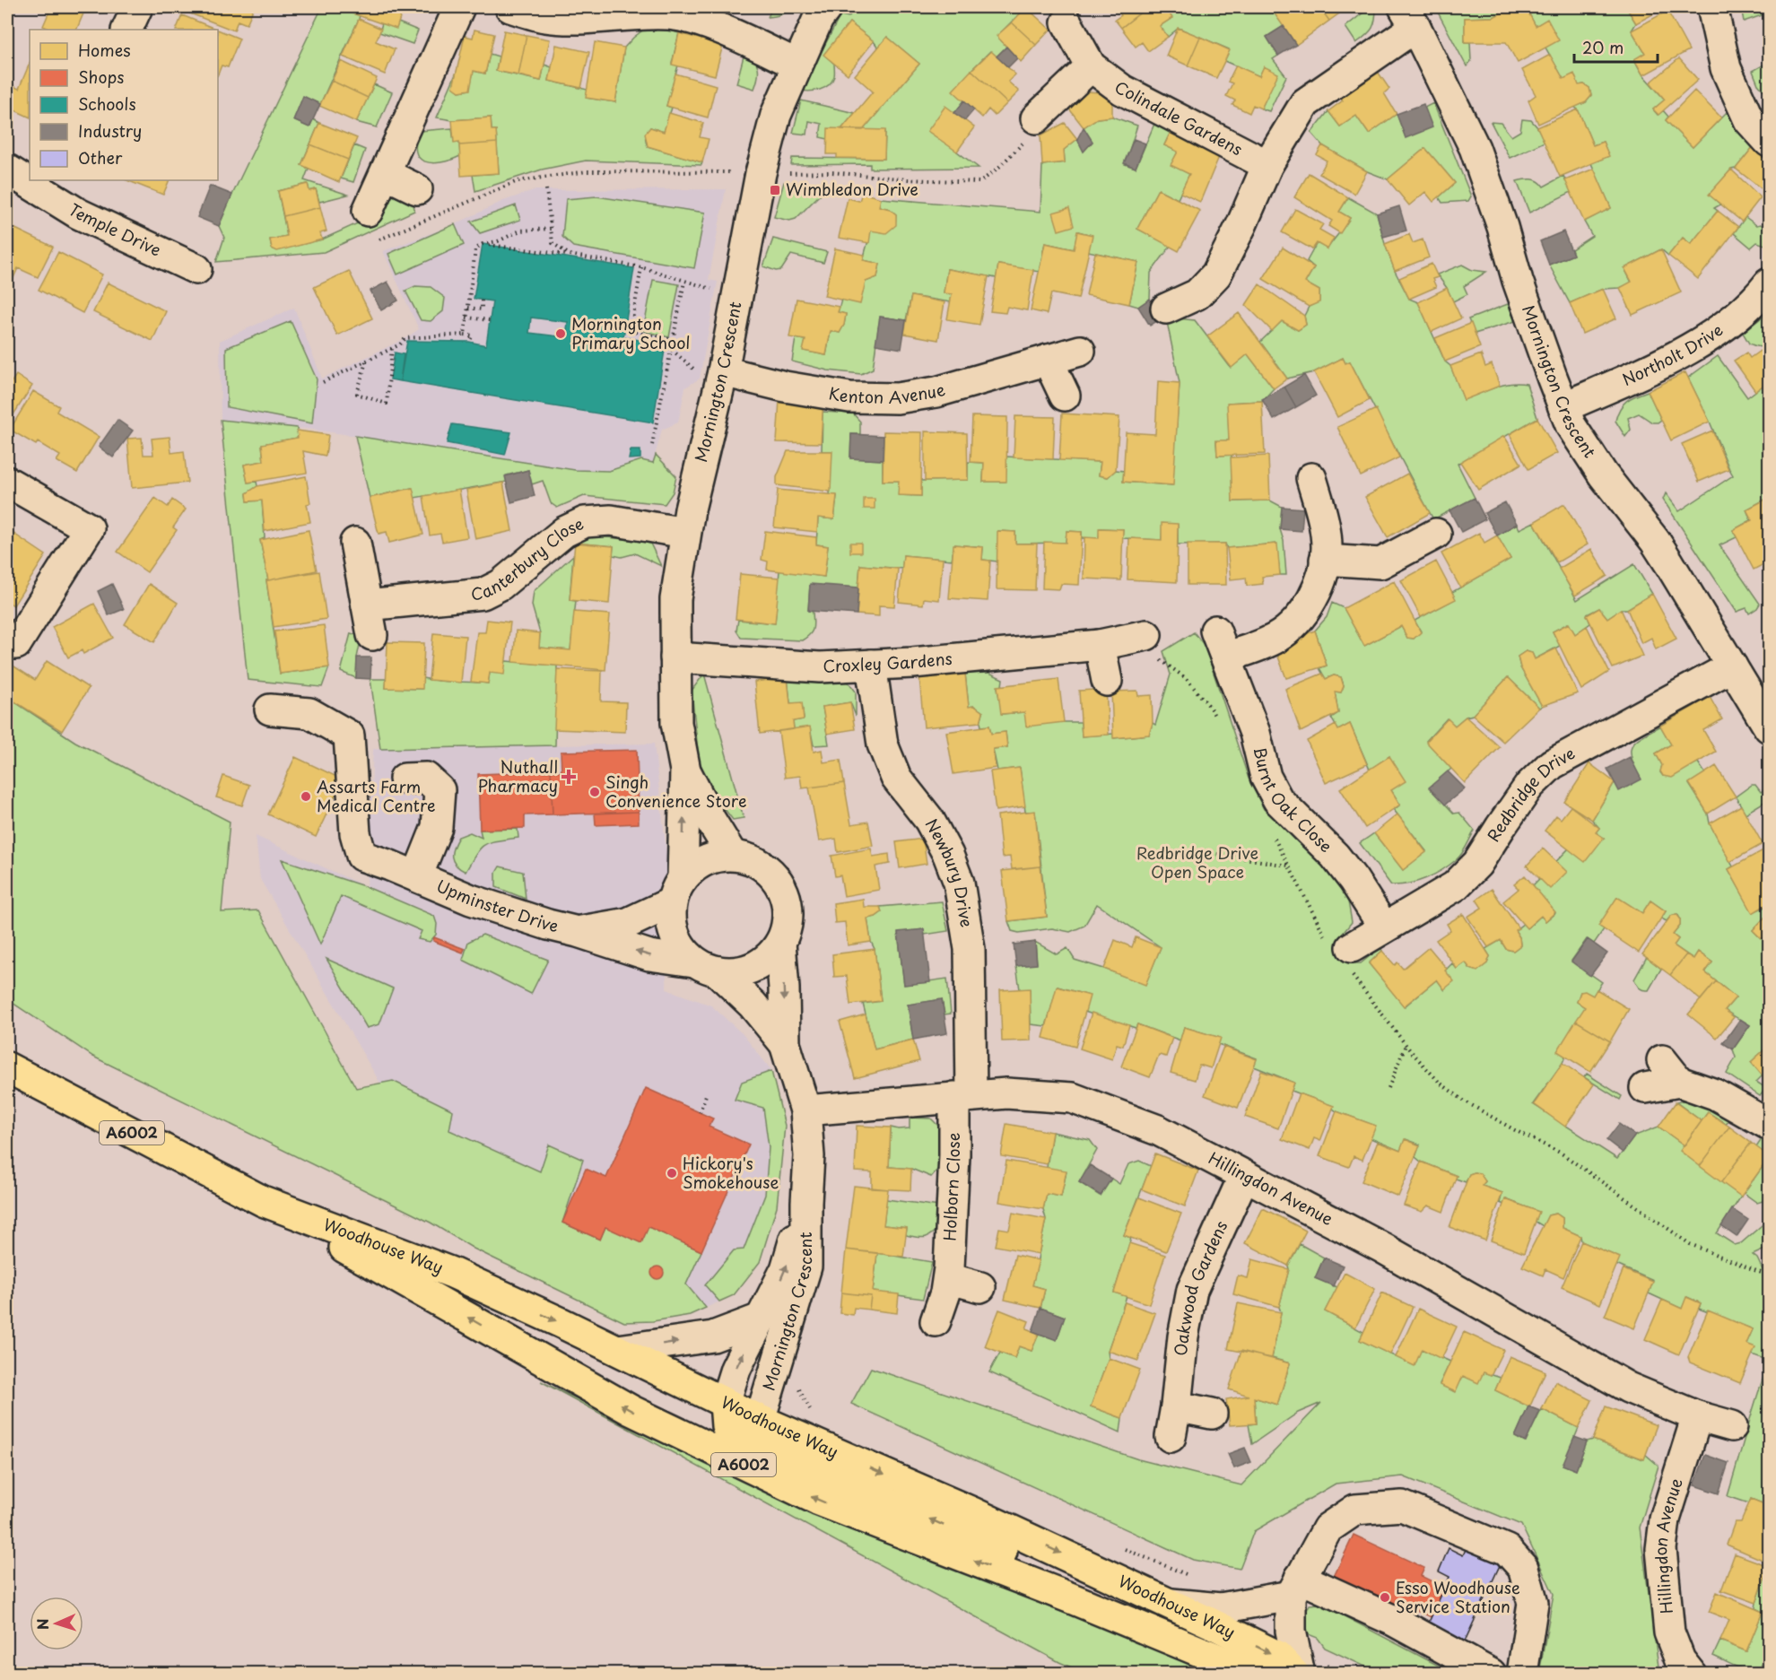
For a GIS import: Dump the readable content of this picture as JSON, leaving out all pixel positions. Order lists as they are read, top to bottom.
{
  "streets": {
    "main road": ["A6002", "Woodhouse Way"],
    "street": [
      "Colindale Gardens",
      "Temple Drive",
      "Northolt Drive",
      "Mornington Crescent",
      "Kenton Avenue",
      "Canterbury Close",
      "Croxley Gardens",
      "Burnt Oak Close",
      "Redbridge Drive",
      "Newbury Drive",
      "Upminster Drive",
      "Holborn Close",
      "Hillingdon Avenue",
      "Oakwood Gardens"
    ]
  },
  "crossings": [
    ["Northolt Drive", "Mornington Crescent"],
    ["Mornington Crescent", "Kenton Avenue"],
    ["Mornington Crescent", "Canterbury Close"],
    ["Mornington Crescent", "Croxley Gardens"],
    ["Mornington Crescent", "Redbridge Drive"],
    ["Mornington Crescent", "Upminster Drive"],
    ["Mornington Crescent", "A6002"],
    ["Mornington Crescent", "Hillingdon Avenue"],
    ["Mornington Crescent", "Woodhouse Way"],
    ["Croxley Gardens", "Newbury Drive"],
    ["Burnt Oak Close", "Redbridge Drive"],
    ["Newbury Drive", "Holborn Close"],
    ["Newbury Drive", "Hillingdon Avenue"],
    ["A6002", "Woodhouse Way"],
    ["Holborn Close", "Hillingdon Avenue"],
    ["Hillingdon Avenue", "Oakwood Gardens"]
  ],
  "parks": ["Redbridge Drive Open Space"],
  "places": {
    "transit": ["Wimbledon Drive"],
    "other": [
      "Mornington Primary School",
      "Singh Convenience Store",
      "Assarts Farm Medical Centre",
      "Hickory's Smokehouse",
      "Esso Woodhouse Service Station"
    ],
    "health": ["Nuthall Pharmacy"]
  },
  "legend": [
    "Homes",
    "Shops",
    "Schools",
    "Industry",
    "Other"
  ],
  "scale_bar": "20 m",
  "north": "left"
}
